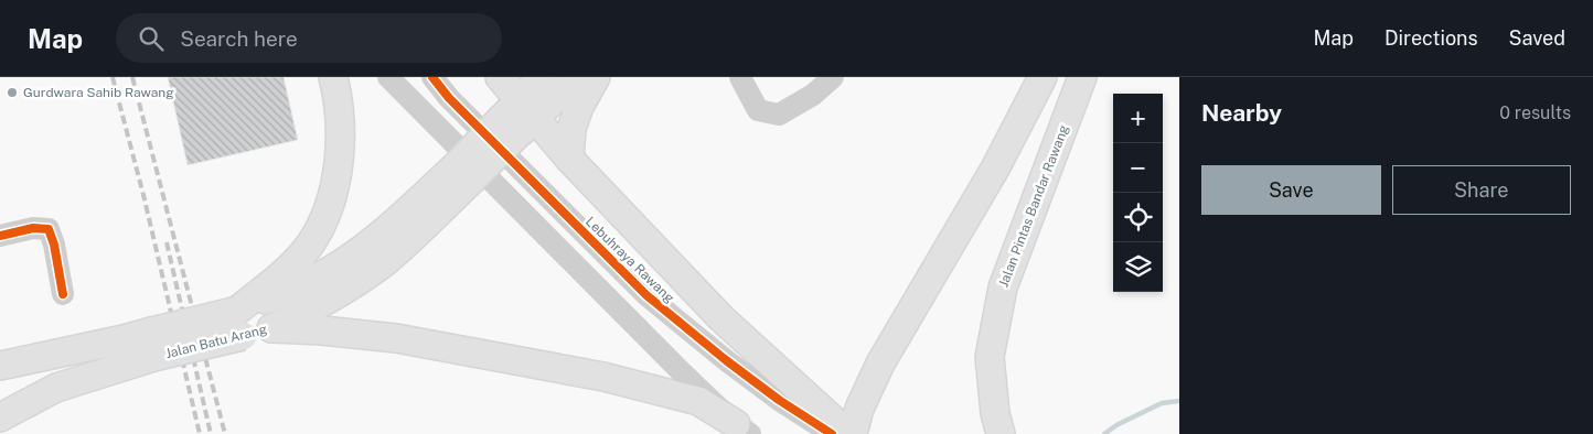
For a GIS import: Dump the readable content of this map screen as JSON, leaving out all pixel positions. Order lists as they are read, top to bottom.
{
  "streets": {
    "main road": ["Jalan Pintas Bandar Rawang", "Jalan Batu Arang"],
    "street": ["Lebuhraya Rawang"]
  },
  "places": ["Gurdwara Sahib Rawang"],
  "page": {
    "header": "Map",
    "search": "Search here",
    "nav": ["Map", "Directions", "Saved"],
    "heading": ["Nearby", "0 results"],
    "map_buttons": ["+", "−"],
    "buttons": ["Save", "Share"]
  }
}
